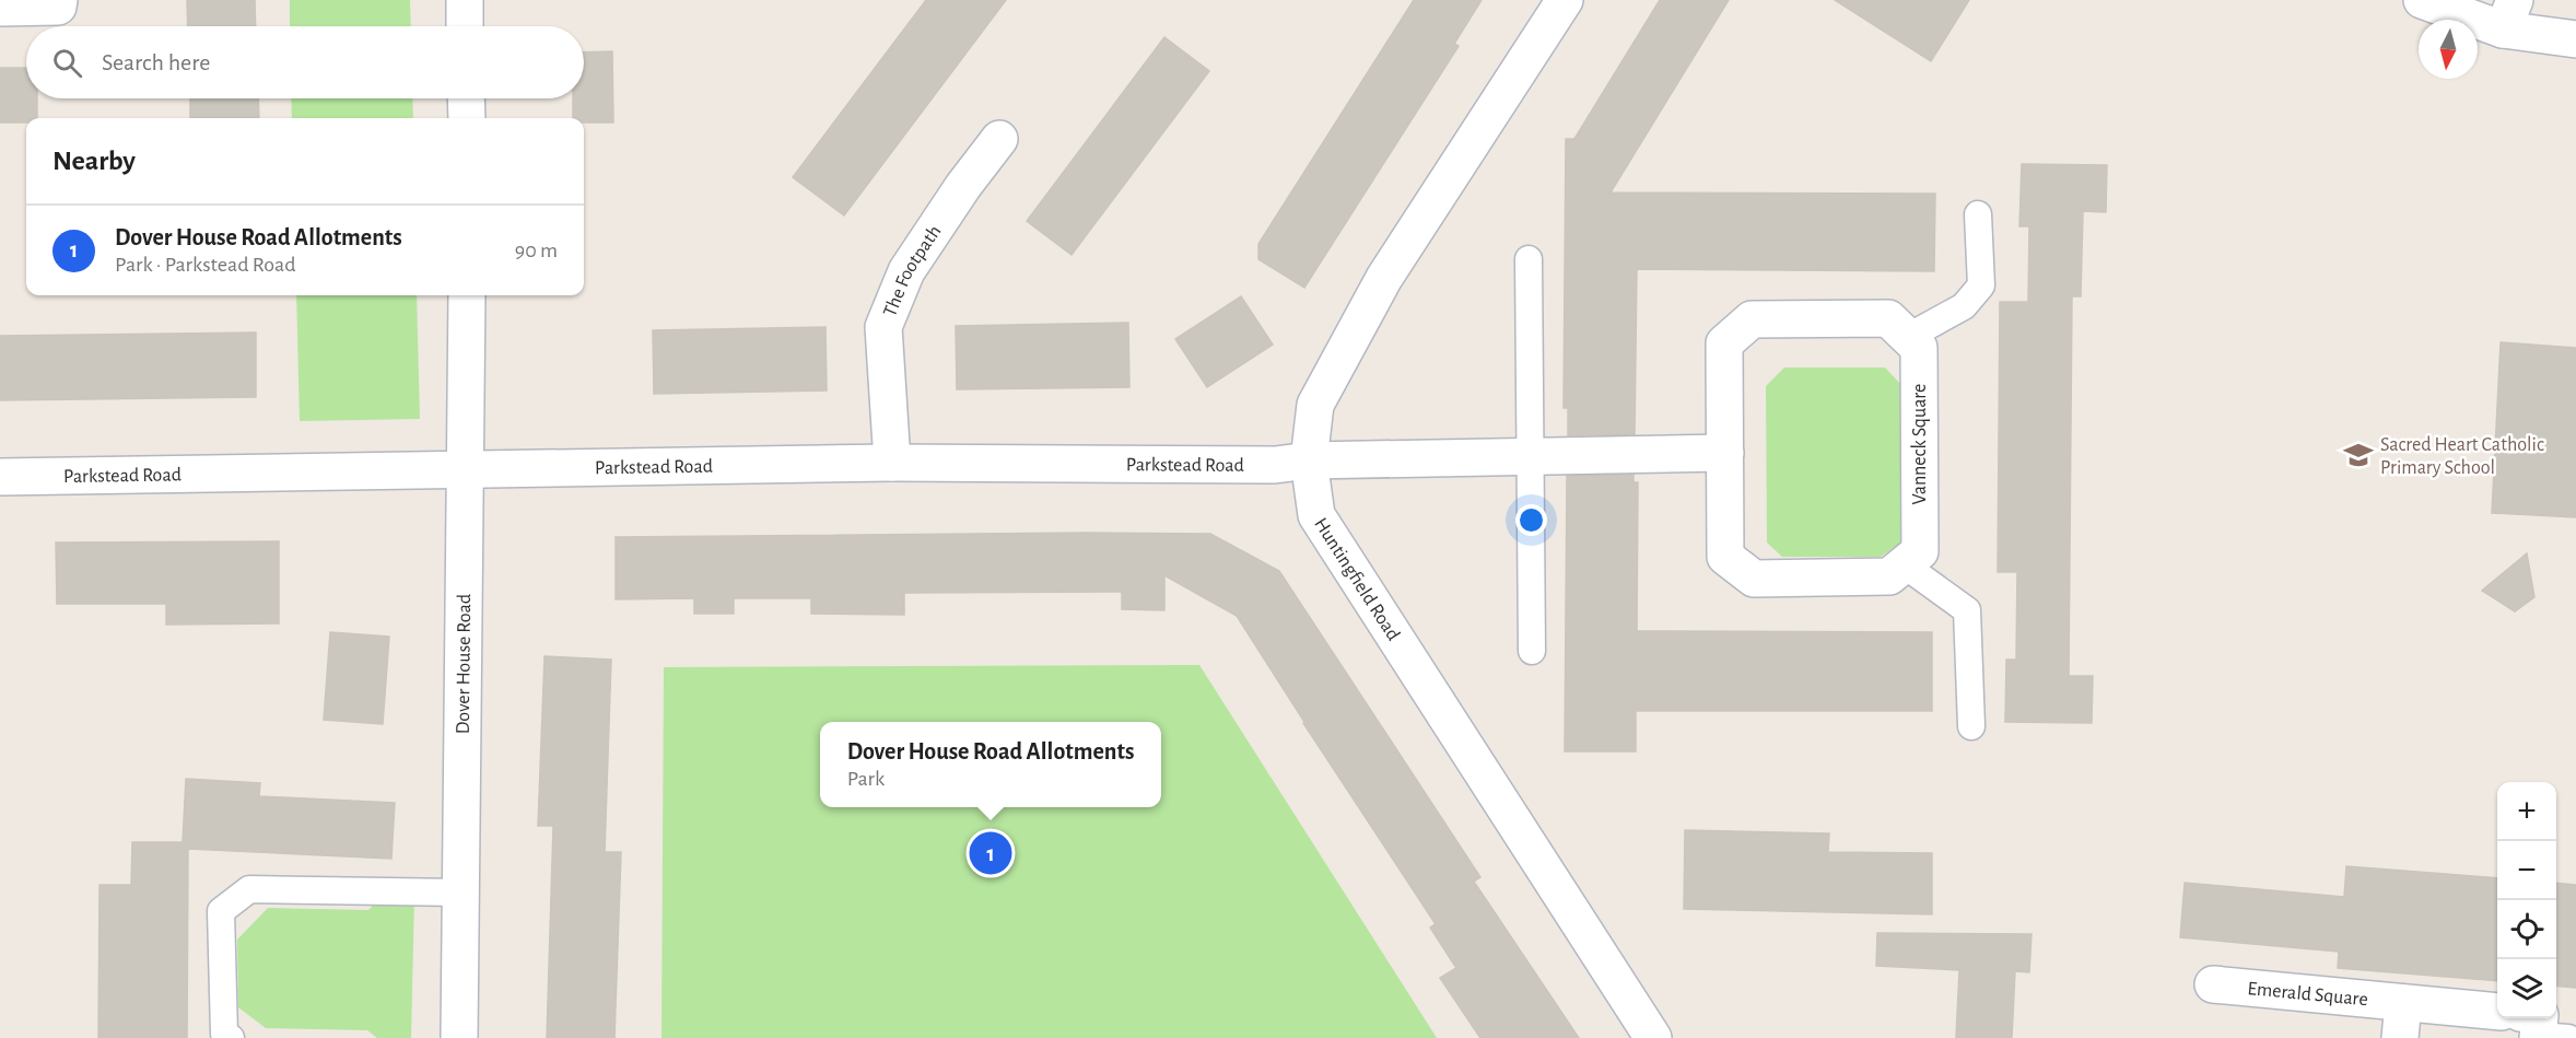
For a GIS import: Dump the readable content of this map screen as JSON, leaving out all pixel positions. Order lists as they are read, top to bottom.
{
  "streets": {
    "street": [
      "The Footpath",
      "Vanneck Square",
      "Parkstead Road",
      "Huntingfield Road",
      "Dover House Road",
      "Emerald Square"
    ]
  },
  "crossings": [
    ["The Footpath", "Parkstead Road"],
    ["Parkstead Road", "Huntingfield Road"],
    ["Parkstead Road", "Dover House Road"]
  ],
  "places": {
    "school or university": ["Sacred Heart Catholic Primary School"]
  },
  "north": "bottom",
  "page": {
    "search": "Search here",
    "heading": "Nearby",
    "list": [
      {
        "mark": "1",
        "name": "Dover House Road Allotments",
        "note": "Park · Parkstead Road",
        "value": "90 m"
      }
    ],
    "popup": ["Dover House Road Allotments", "Park"],
    "map_buttons": ["+", "−"],
    "pins": "1"
  }
}
